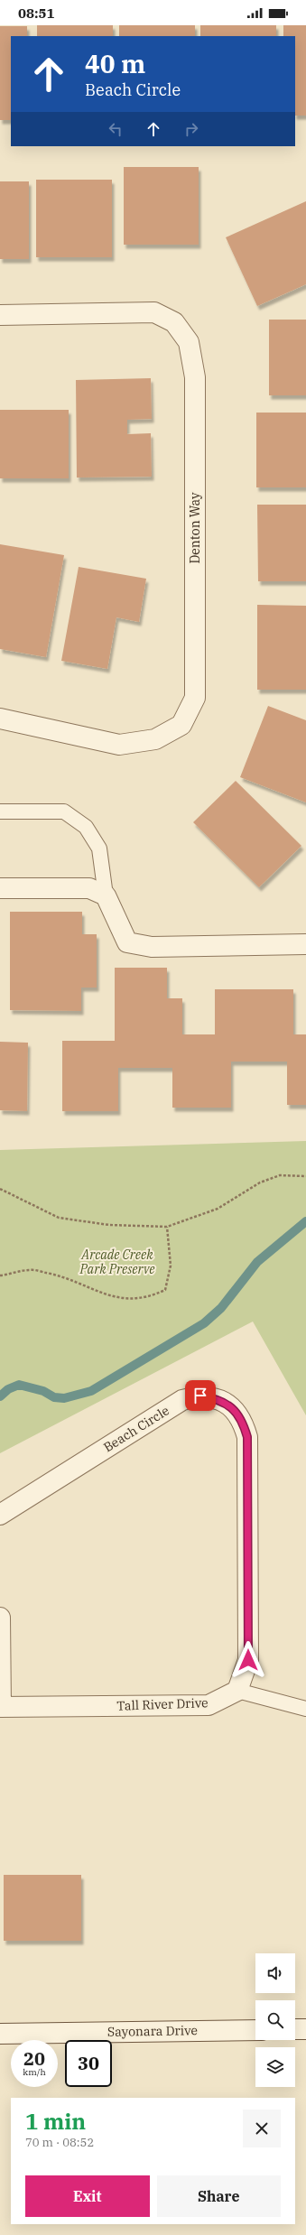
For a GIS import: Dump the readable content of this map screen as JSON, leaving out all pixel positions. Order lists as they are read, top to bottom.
{
  "streets": {
    "street": [
      "Denton Way",
      "Beach Circle",
      "Tall River Drive",
      "Sayonara Drive"
    ]
  },
  "crossings": [
    ["Beach Circle", "Tall River Drive"]
  ],
  "parks": ["Arcade Creek Park Preserve"],
  "page": {
    "status": "08:51",
    "turn": ["40 m", "Beach Circle"],
    "speed": "20 km/h",
    "limit": "30",
    "heading": ["1 min", "70 m · 08:52"],
    "buttons": ["Exit", "Share"]
  }
}
